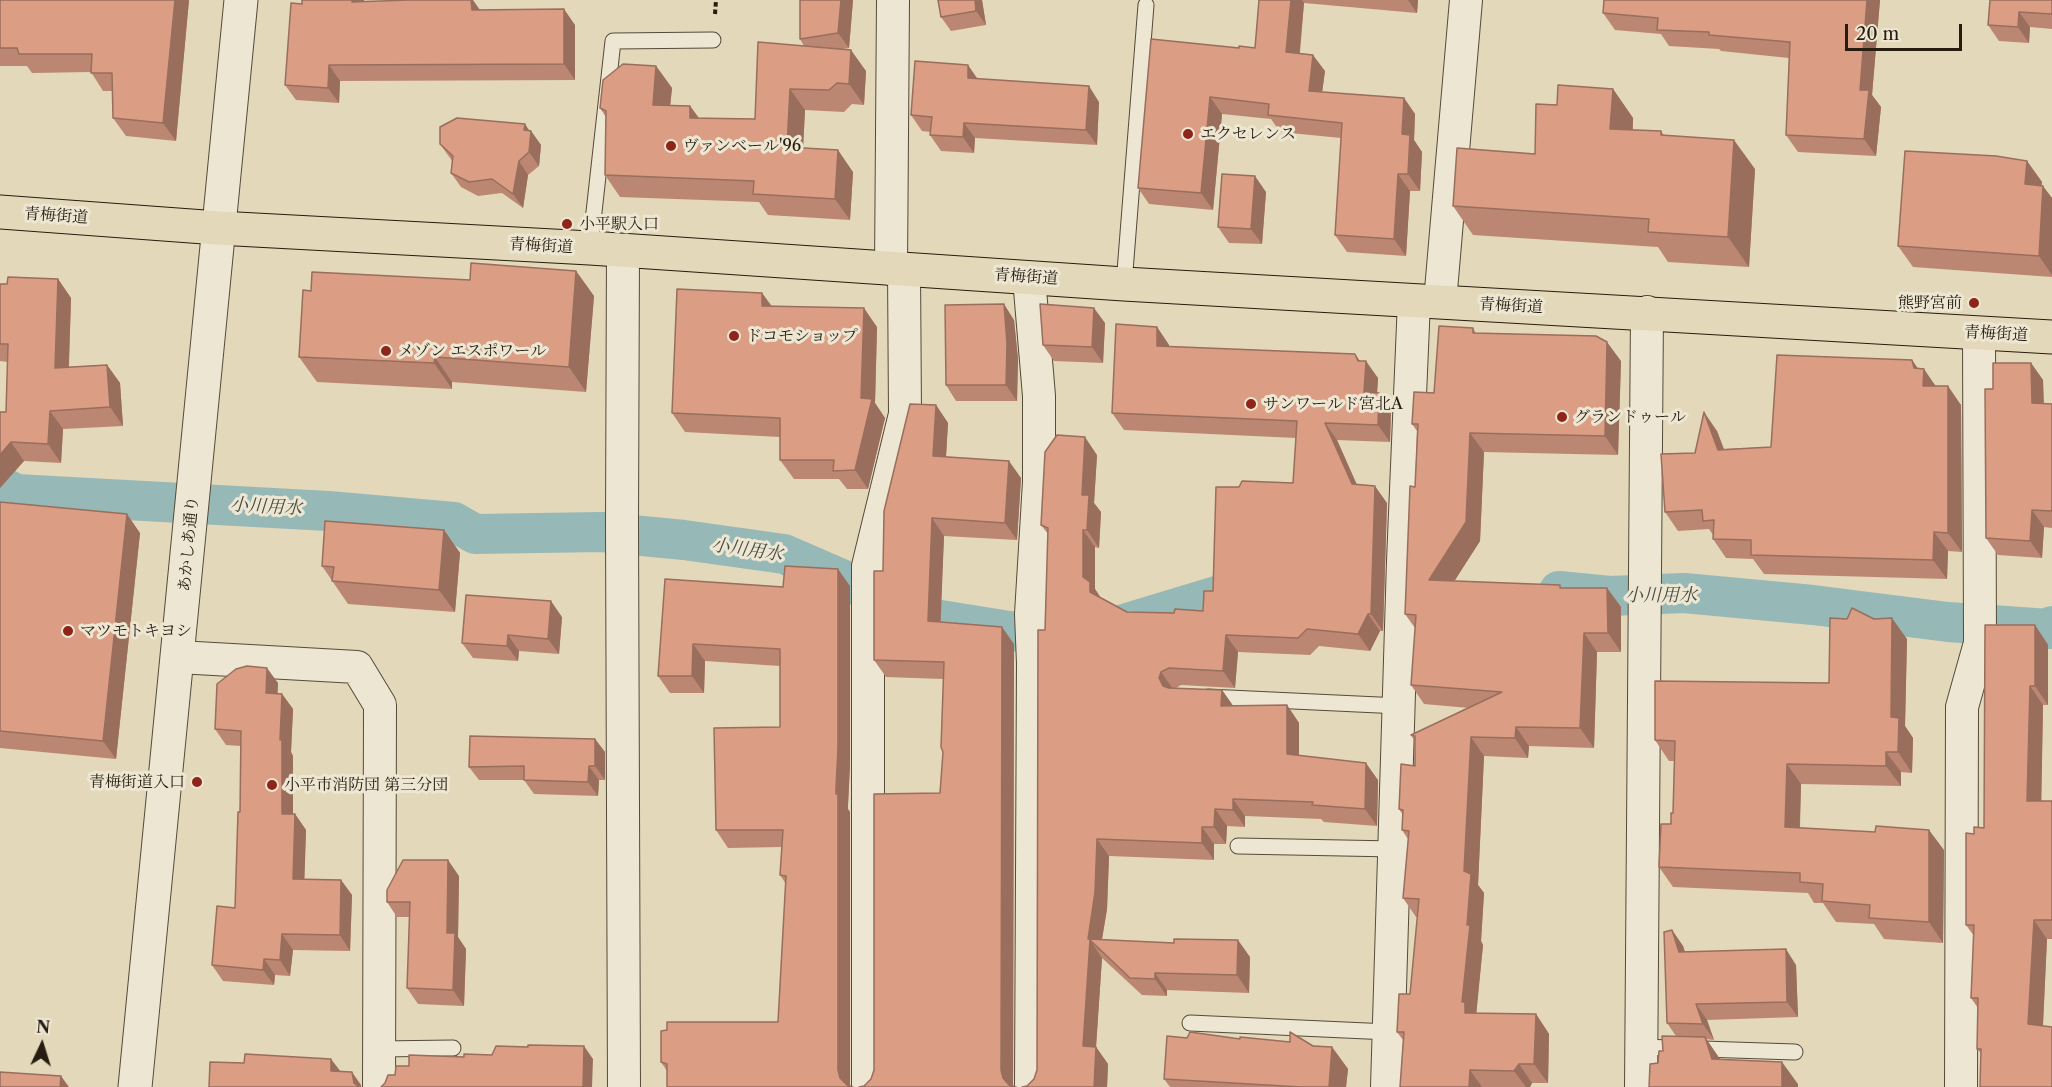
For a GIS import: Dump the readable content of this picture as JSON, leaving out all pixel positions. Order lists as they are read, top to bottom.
{
  "streets": {
    "main road": ["青梅街道"],
    "street": ["あかしあ通り"]
  },
  "crossings": [
    ["青梅街道", "あかしあ通り"]
  ],
  "water": ["小川用水"],
  "places": [
    "エクセレンス",
    "ヴァンベール'96",
    "小平駅入口",
    "熊野宮前",
    "ドコモショップ",
    "メゾン エスポワール",
    "サンワールド宮北A",
    "グランドゥール",
    "マツモトキヨシ",
    "青梅街道入口",
    "小平市消防団 第三分団"
  ],
  "scale_bar": "20 m",
  "north": "top"
}
